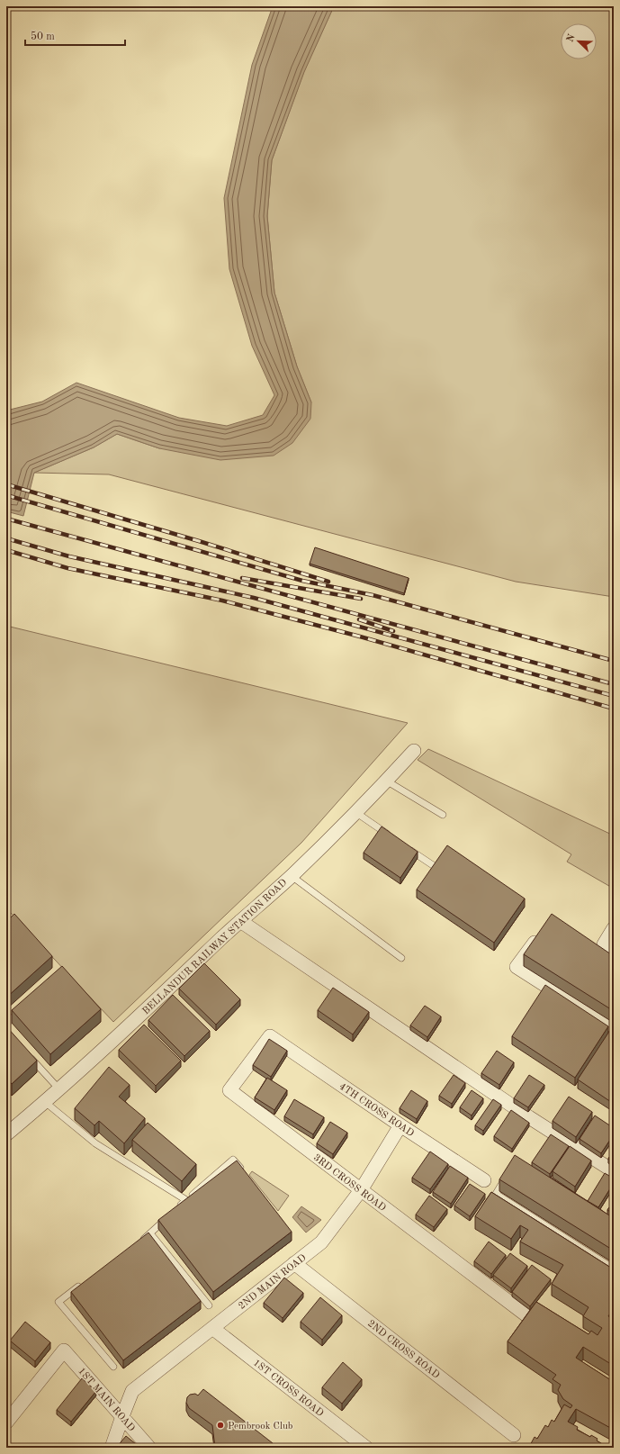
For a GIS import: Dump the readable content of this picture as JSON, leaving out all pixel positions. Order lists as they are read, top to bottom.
{
  "streets": {
    "street": [
      "BELLANDUR RAILWAY STATION ROAD",
      "4TH CROSS ROAD",
      "3RD CROSS ROAD",
      "2ND MAIN ROAD",
      "2ND CROSS ROAD",
      "1ST CROSS ROAD",
      "1ST MAIN ROAD"
    ]
  },
  "crossings": [
    ["4TH CROSS ROAD", "3RD CROSS ROAD"],
    ["4TH CROSS ROAD", "2ND MAIN ROAD"],
    ["3RD CROSS ROAD", "2ND MAIN ROAD"],
    ["2ND MAIN ROAD", "2ND CROSS ROAD"],
    ["2ND MAIN ROAD", "1ST CROSS ROAD"],
    ["2ND MAIN ROAD", "1ST MAIN ROAD"]
  ],
  "places": ["Pembrook Club"],
  "scale_bar": "50 m",
  "north": "top left"
}
